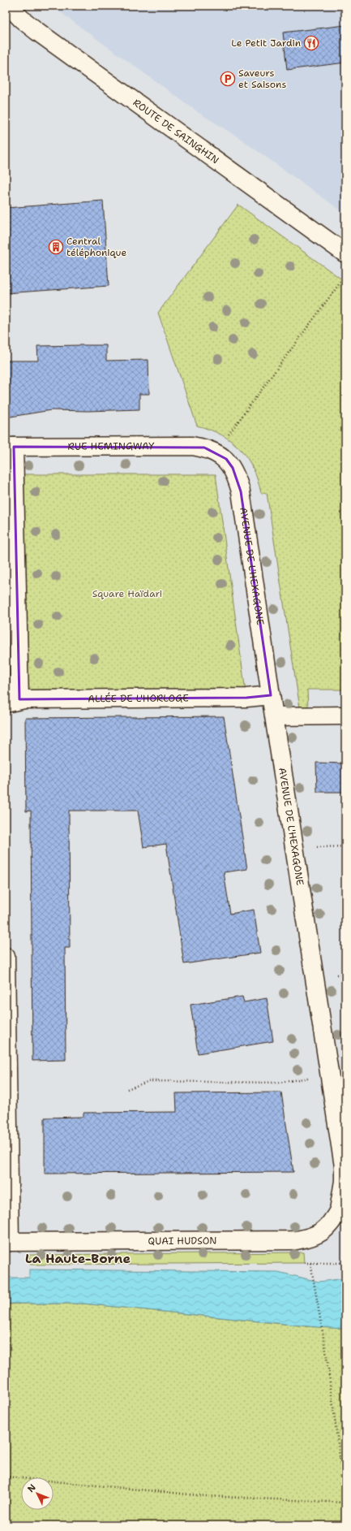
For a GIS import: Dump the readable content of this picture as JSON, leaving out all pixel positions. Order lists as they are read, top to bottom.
{
  "streets": {
    "street": [
      "ROUTE DE SAINGHIN",
      "RUE HEMINGWAY",
      "AVENUE DE L'HEXAGONE",
      "ALLÉE DE L'HORLOGE",
      "QUAI HUDSON"
    ]
  },
  "crossings": [
    ["RUE HEMINGWAY", "AVENUE DE L'HEXAGONE"],
    ["AVENUE DE L'HEXAGONE", "ALLÉE DE L'HORLOGE"],
    ["AVENUE DE L'HEXAGONE", "QUAI HUDSON"]
  ],
  "districts": ["La Haute-Borne"],
  "parks": ["Square Haïdari"],
  "places": {
    "restaurant": ["Le Petit Jardin"],
    "parking": ["Saveurs et Saisons"],
    "building": ["Central téléphonique"]
  },
  "north": "top left"
}
